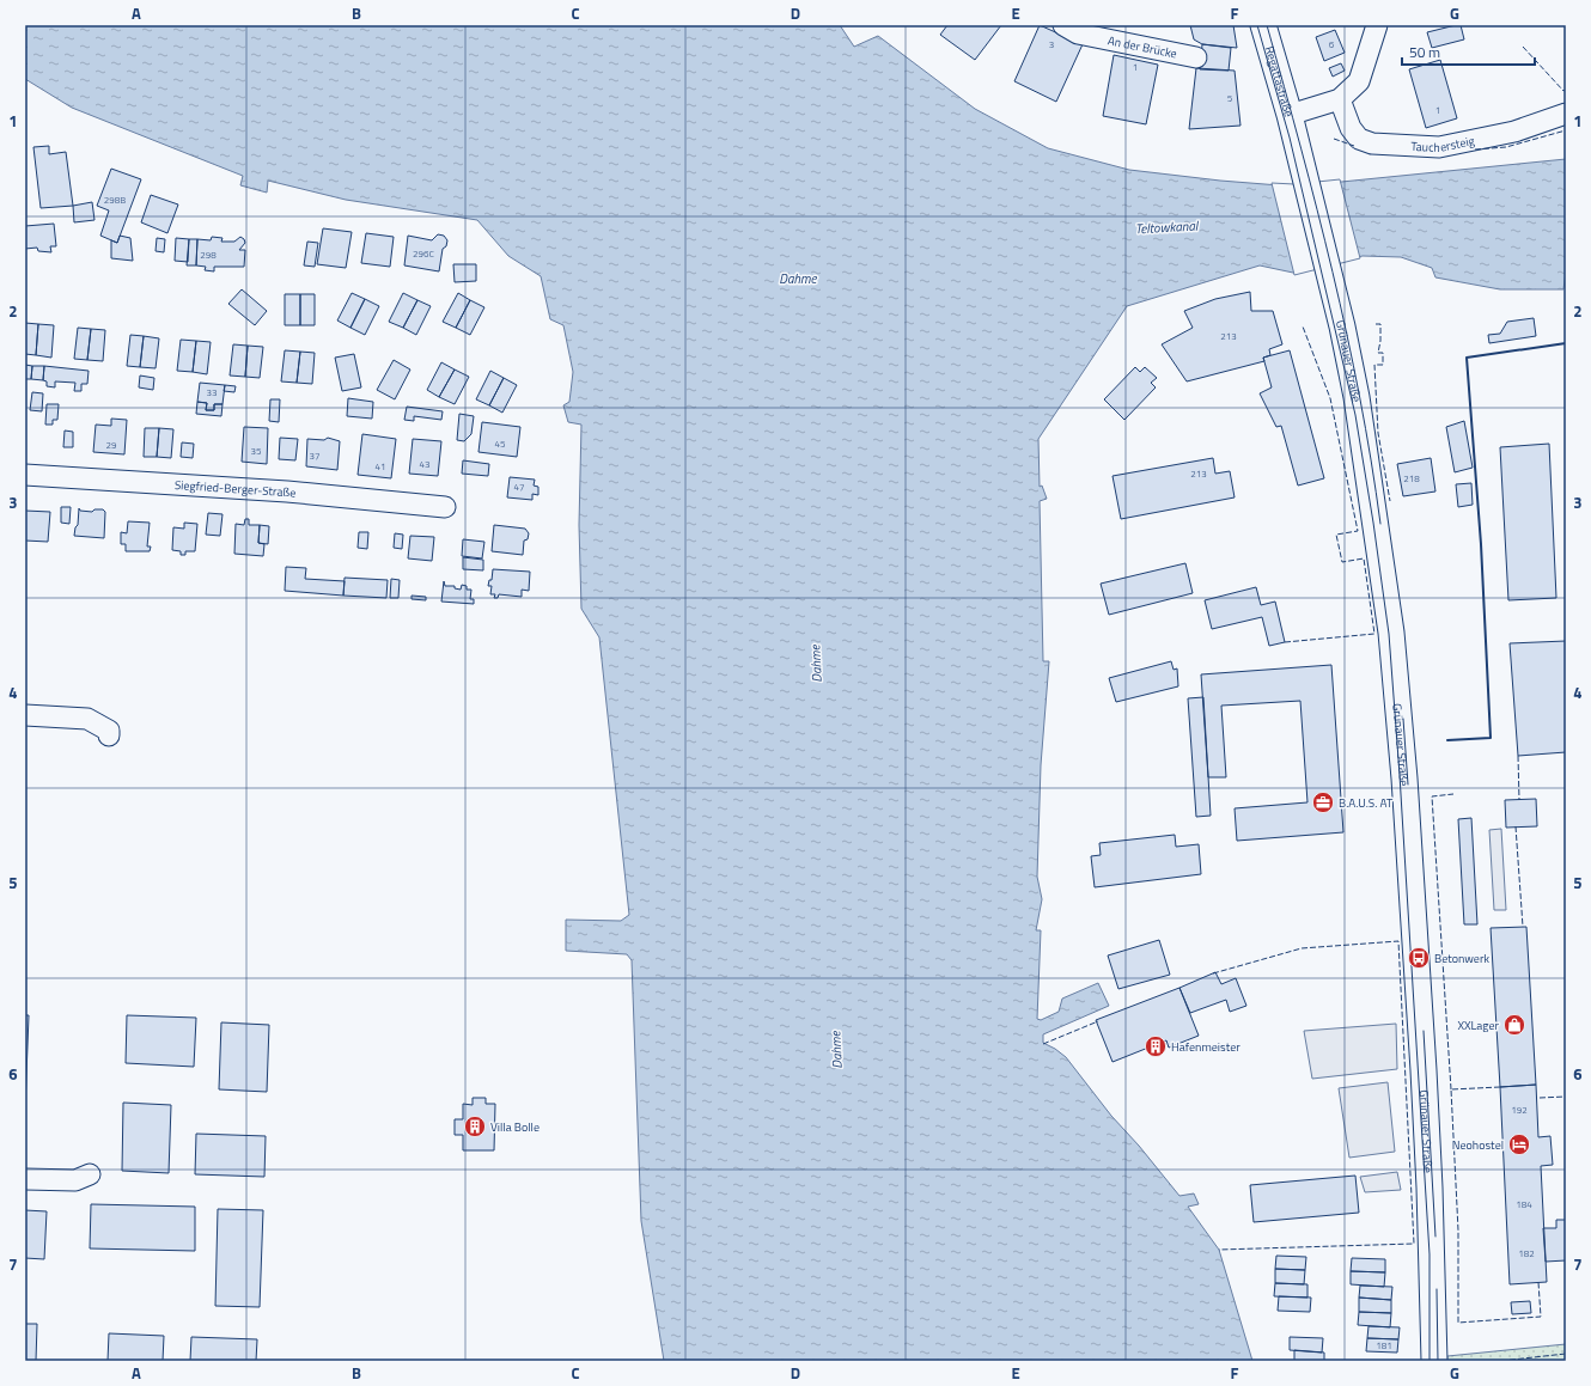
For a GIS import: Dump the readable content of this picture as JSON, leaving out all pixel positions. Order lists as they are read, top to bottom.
{
  "streets": {
    "main road": ["Regattastraße", "Grünauer Straße"],
    "street": ["An der Brücke", "Tauchersteig", "Siegfried-Berger-Straße"]
  },
  "crossings": [
    ["Regattastraße", "Grünauer Straße"]
  ],
  "water": ["Teltowkanal", "Dahme"],
  "places": {
    "office": ["B.A.U.S. AT"],
    "bus stop": ["Betonwerk"],
    "shop": ["XXLager"],
    "building": ["Hafenmeister", "Villa Bolle"],
    "hotel": ["Neohostel"]
  },
  "house_numbers": [
    "3",
    "6",
    "1",
    "5",
    "1",
    "298B",
    "296C",
    "298",
    "213",
    "33",
    "45",
    "29",
    "35",
    "37",
    "43",
    "41",
    "213",
    "218",
    "47",
    "192",
    "184",
    "182",
    "181"
  ],
  "scale_bar": "50 m",
  "grid": {
    "columns": [
      "A",
      "B",
      "C",
      "D",
      "E",
      "F",
      "G"
    ],
    "rows": [
      "1",
      "2",
      "3",
      "4",
      "5",
      "6",
      "7"
    ]
  }
}
